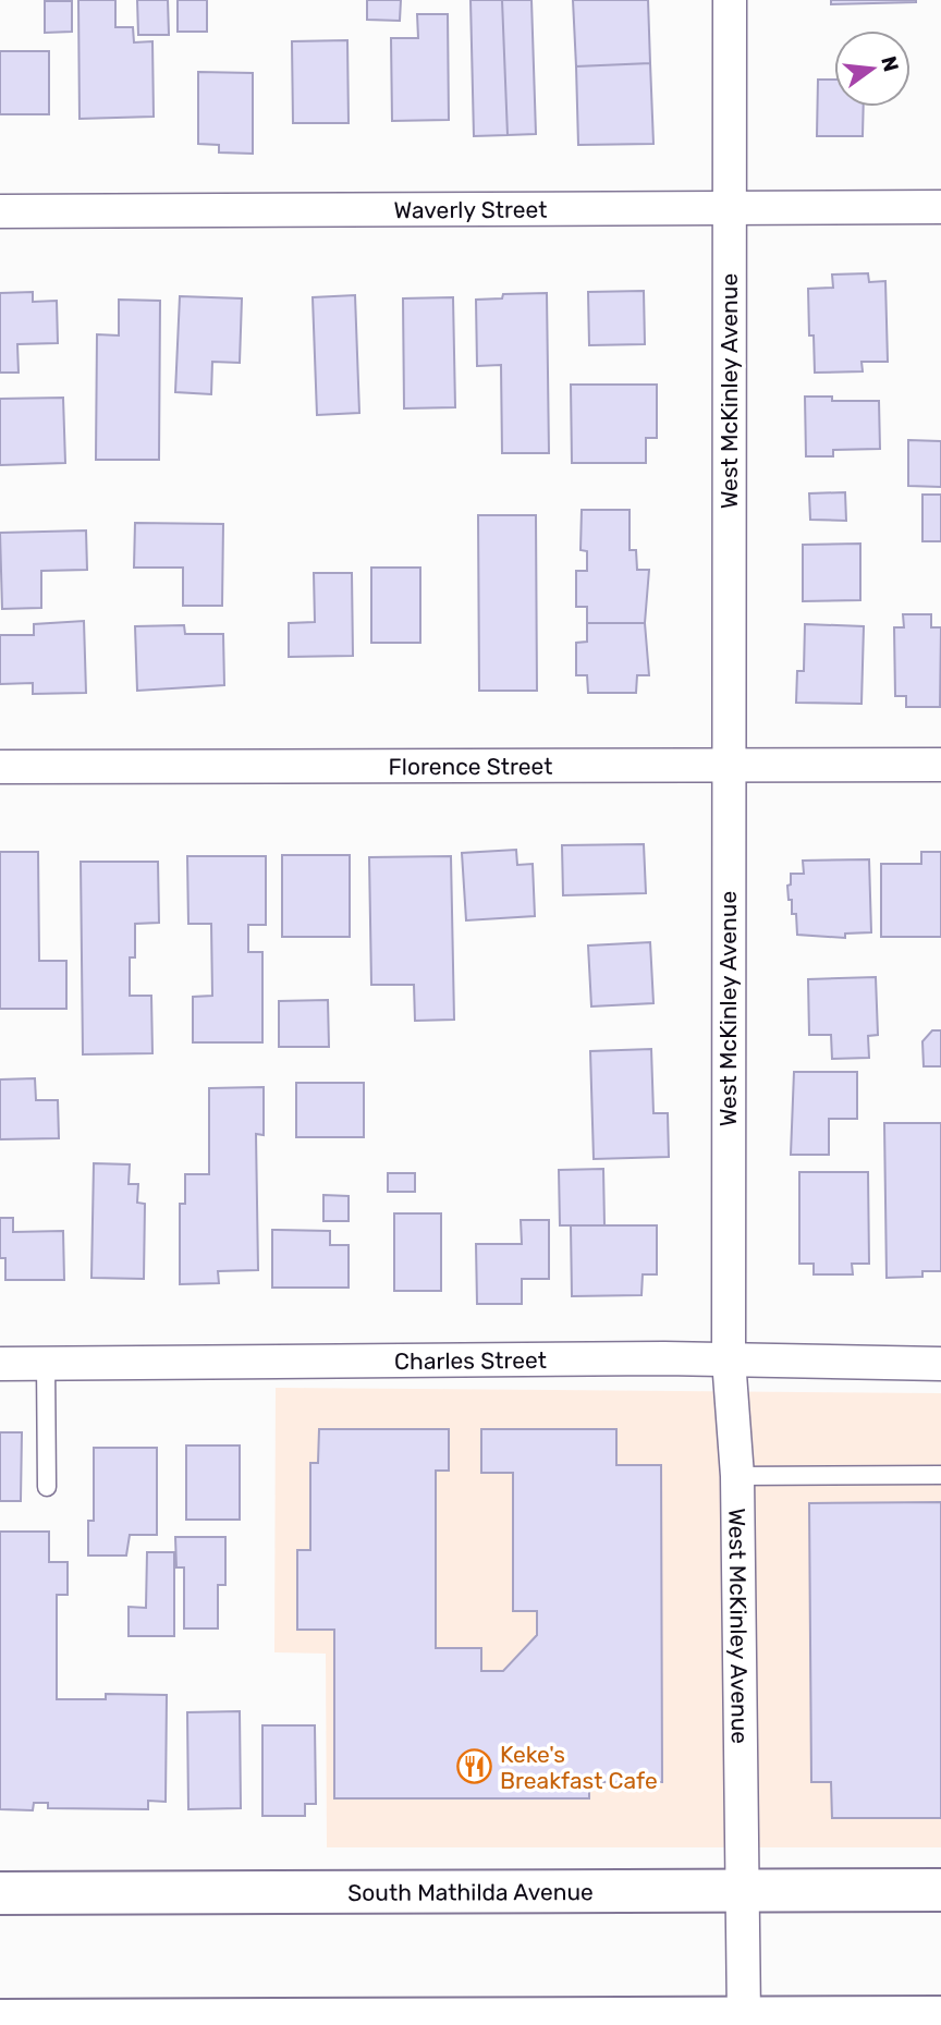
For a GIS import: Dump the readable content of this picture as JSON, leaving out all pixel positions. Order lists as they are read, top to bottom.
{
  "streets": {
    "main road": ["South Mathilda Avenue"],
    "street": [
      "Waverly Street",
      "West McKinley Avenue",
      "Florence Street",
      "Charles Street"
    ]
  },
  "crossings": [
    ["Waverly Street", "West McKinley Avenue"],
    ["West McKinley Avenue", "Florence Street"],
    ["West McKinley Avenue", "Charles Street"],
    ["West McKinley Avenue", "South Mathilda Avenue"]
  ],
  "places": {
    "restaurant": ["Keke's Breakfast Cafe"]
  },
  "north": "right"
}
